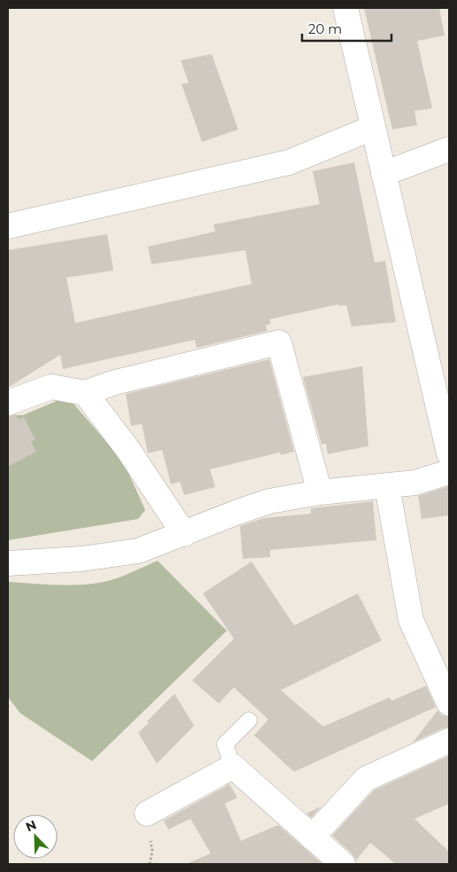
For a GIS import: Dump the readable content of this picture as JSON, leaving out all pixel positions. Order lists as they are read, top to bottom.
{
  "scale_bar": "20 m",
  "north": "top left"
}
